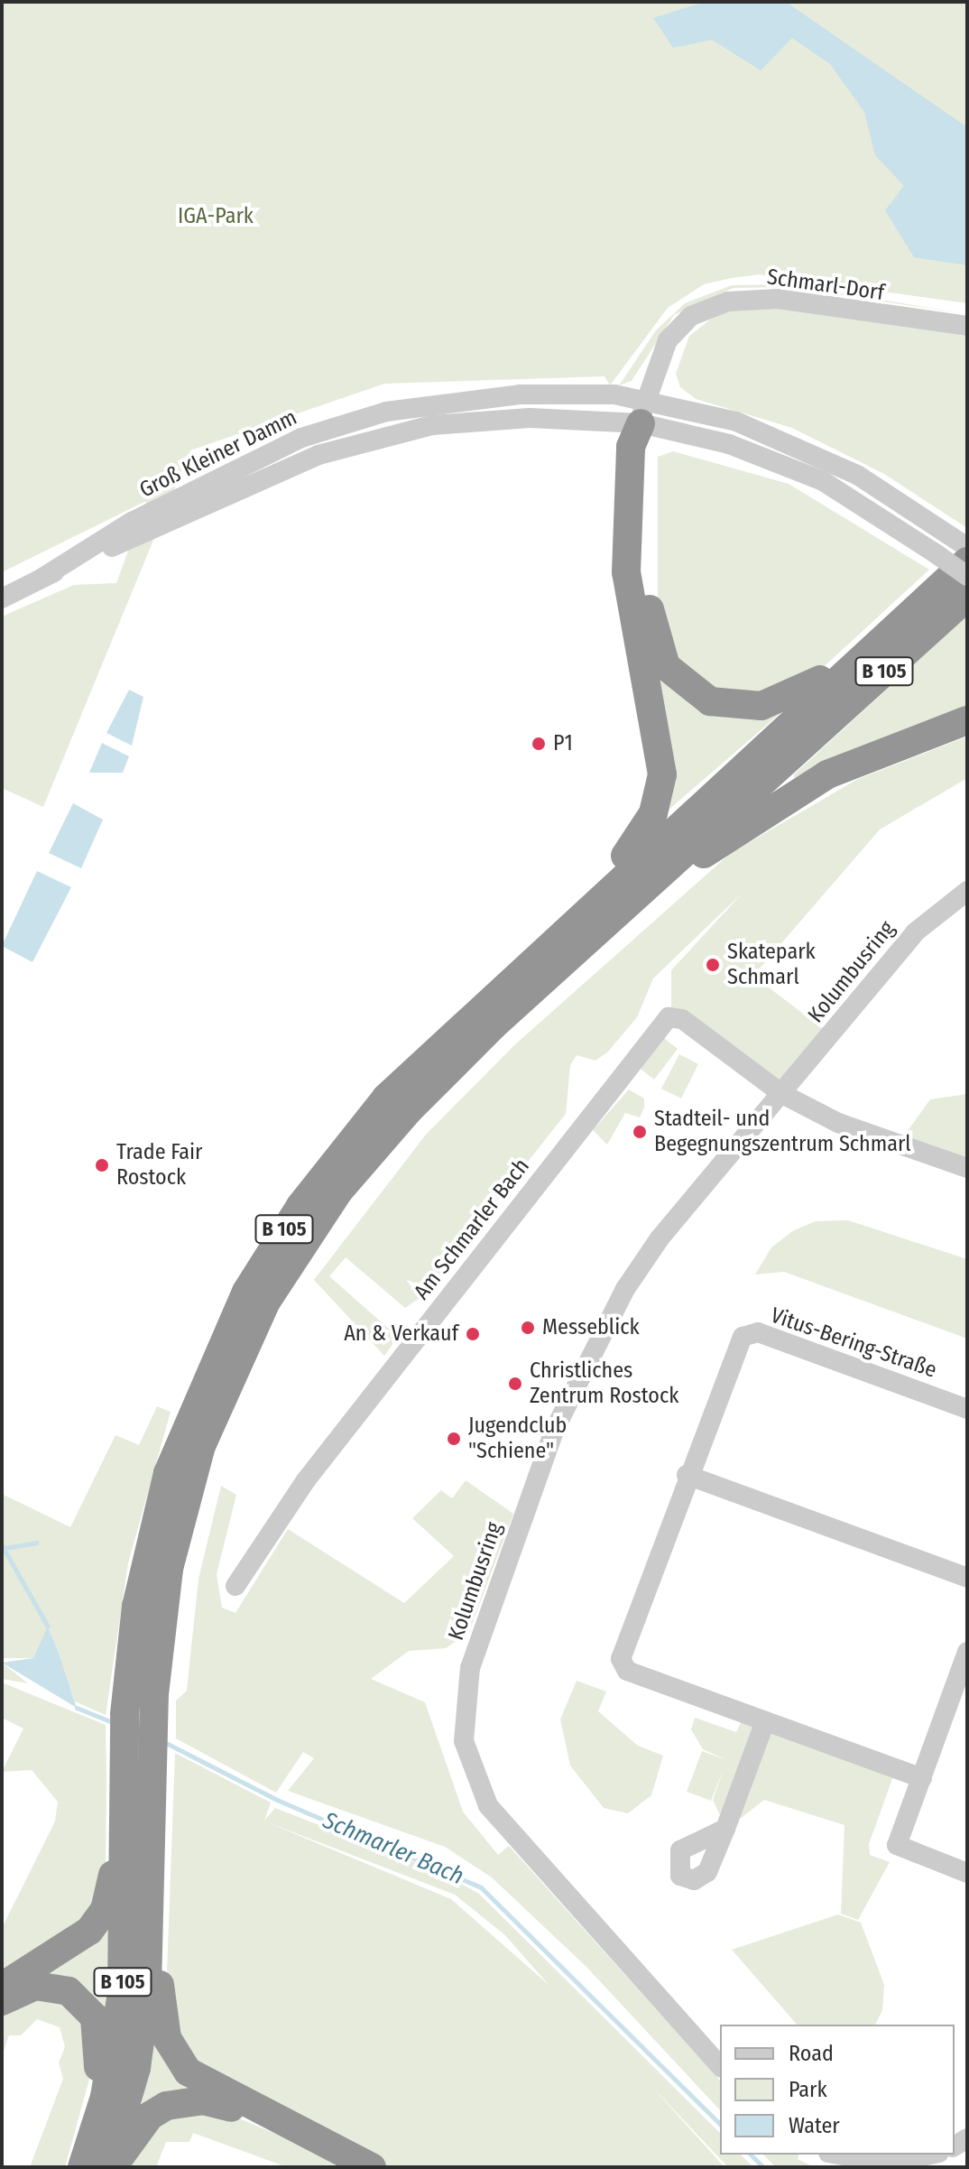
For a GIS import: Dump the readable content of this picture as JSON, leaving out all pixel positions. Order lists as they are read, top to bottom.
{
  "streets": {
    "highway": ["B 105"],
    "street": [
      "Schmarl-Dorf",
      "Groß Kleiner Damm",
      "Kolumbusring",
      "Am Schmarler Bach",
      "Vitus-Bering-Straße"
    ]
  },
  "crossings": [
    ["Schmarl-Dorf", "Groß Kleiner Damm"],
    ["Groß Kleiner Damm", "B 105"],
    ["Kolumbusring", "Am Schmarler Bach"]
  ],
  "water": ["Schmarler Bach"],
  "parks": ["IGA-Park"],
  "places": [
    "P1",
    "Skatepark Schmarl",
    "Stadteil- und Begegnungszentrum Schmarl",
    "Trade Fair Rostock",
    "Messeblick",
    "An & Verkauf",
    "Christliches Zentrum Rostock",
    "Jugendclub \"Schiene\""
  ],
  "legend": ["Road", "Park", "Water"]
}
